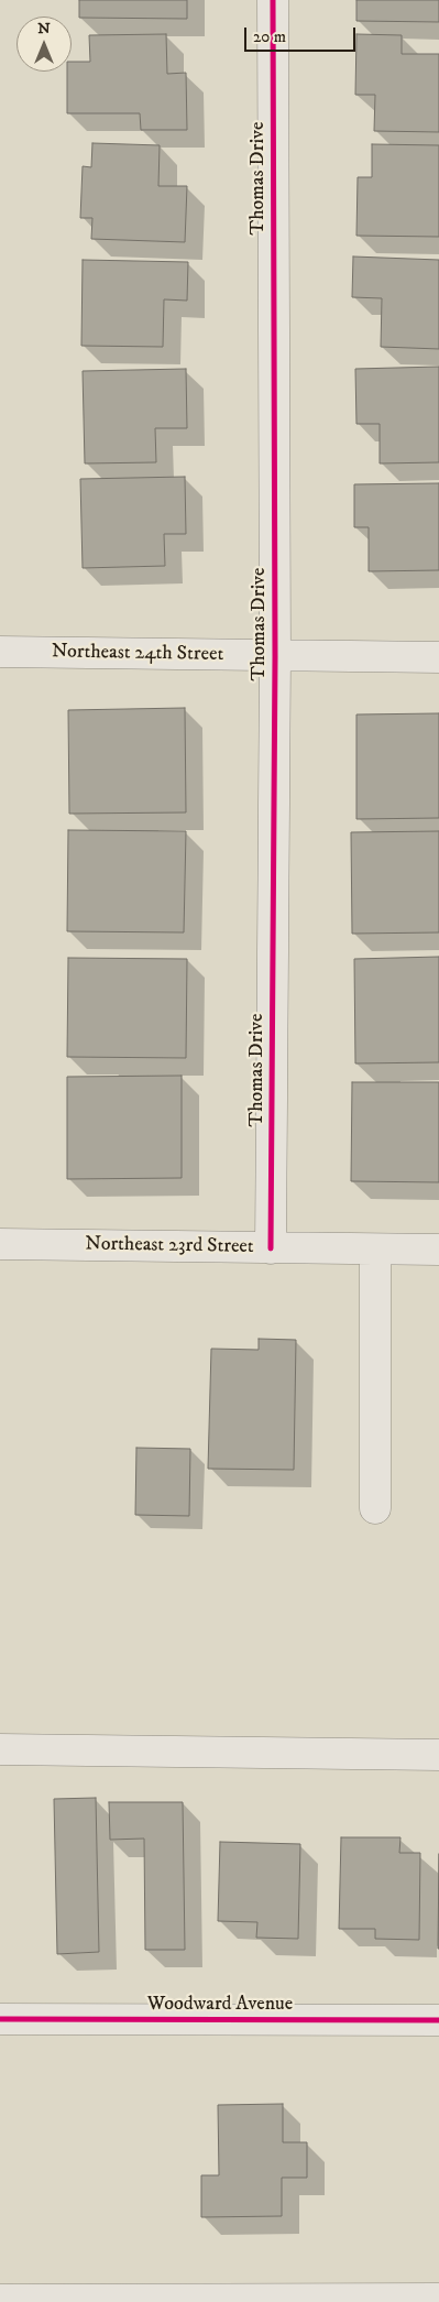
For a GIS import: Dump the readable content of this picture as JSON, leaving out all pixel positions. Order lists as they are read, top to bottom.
{
  "streets": {
    "street": [
      "Thomas Drive",
      "Northeast 24th Street",
      "Northeast 23rd Street",
      "Woodward Avenue"
    ]
  },
  "crossings": [
    ["Thomas Drive", "Northeast 24th Street"],
    ["Thomas Drive", "Northeast 23rd Street"]
  ],
  "scale_bar": "20 m",
  "north": "top"
}
